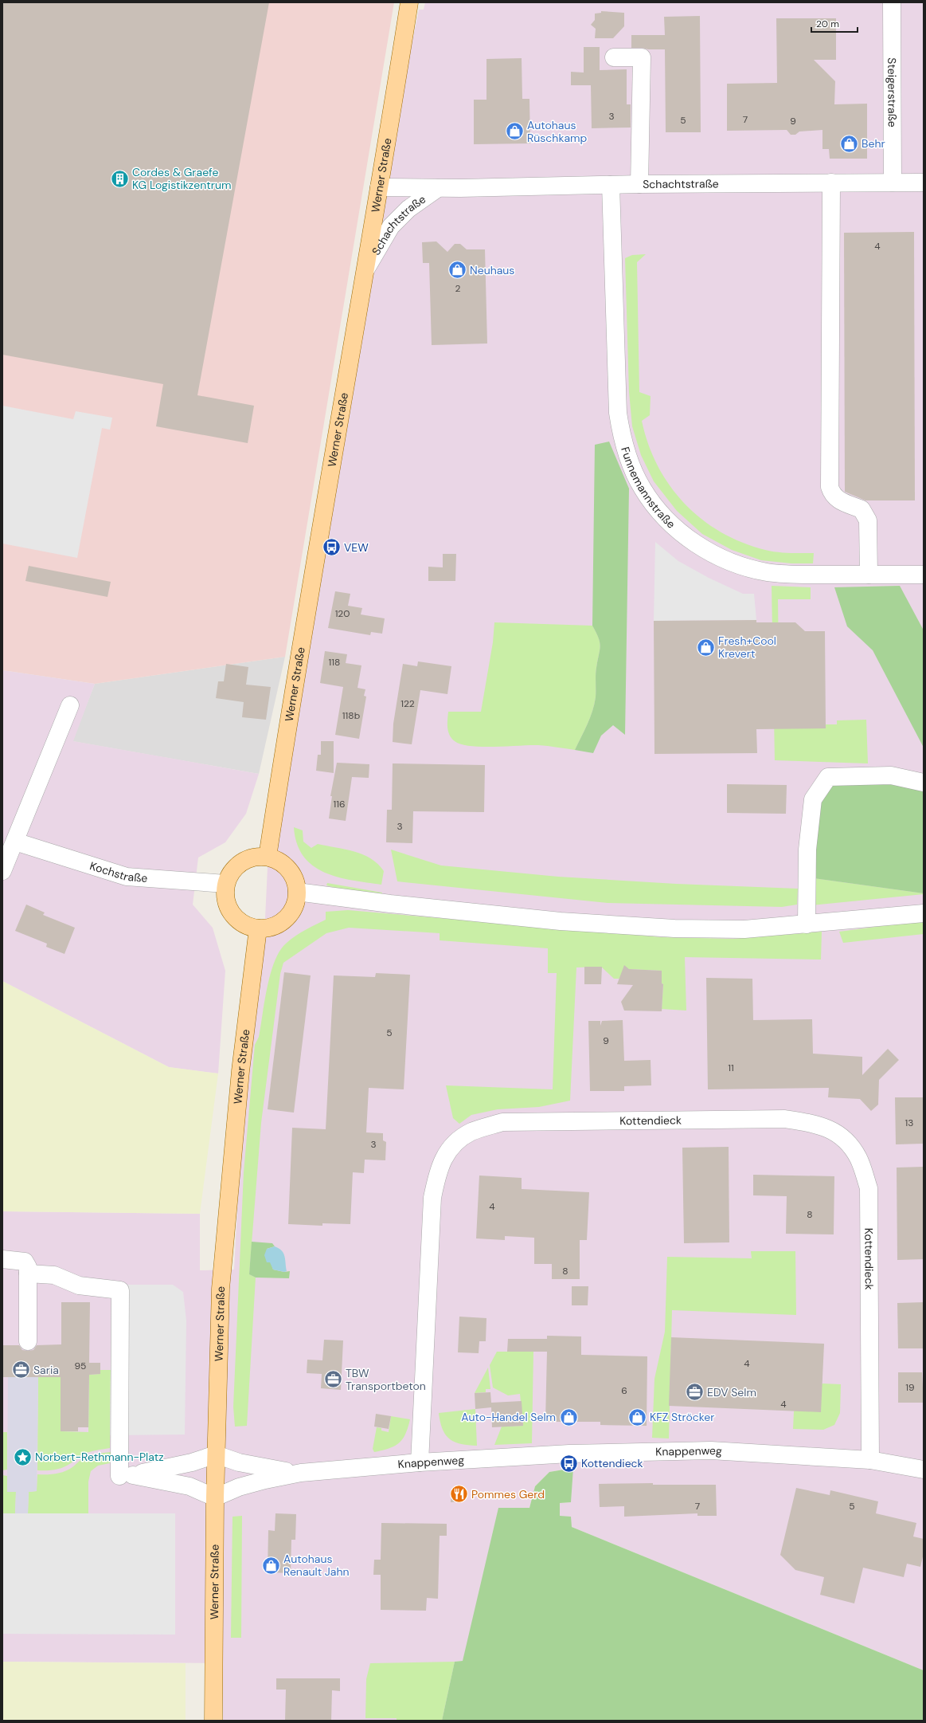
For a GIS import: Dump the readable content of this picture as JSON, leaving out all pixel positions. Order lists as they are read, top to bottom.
{
  "streets": {
    "main road": ["Werner Straße"],
    "street": [
      "Steigerstraße",
      "Schachtstraße",
      "Funnemannstraße",
      "Kochstraße",
      "Kottendieck",
      "Knappenweg"
    ]
  },
  "crossings": [
    ["Steigerstraße", "Schachtstraße"],
    ["Werner Straße", "Schachtstraße"],
    ["Werner Straße", "Kochstraße"],
    ["Werner Straße", "Knappenweg"],
    ["Schachtstraße", "Funnemannstraße"],
    ["Kottendieck", "Knappenweg"]
  ],
  "places": {
    "shop": [
      "Autohaus Rüschkamp",
      "Behr",
      "Neuhaus",
      "Fresh+Cool Krevert",
      "Auto-Handel Selm",
      "KFZ Ströcker",
      "Autohaus Renault Jahn"
    ],
    "building": ["Cordes & Graefe KG Logistikzentrum"],
    "bus stop": ["VEW", "Kottendieck"],
    "office": ["Saria", "TBW Transportbeton", "EDV Selm"],
    "place": ["Norbert-Rethmann-Platz"],
    "restaurant": ["Pommes Gerd"]
  },
  "house_numbers": [
    "3",
    "7",
    "5",
    "9",
    "4",
    "2",
    "120",
    "118",
    "122",
    "118b",
    "116",
    "3",
    "5",
    "9",
    "11",
    "13",
    "3",
    "4",
    "8",
    "8",
    "4",
    "95",
    "19",
    "6",
    "4",
    "7",
    "5"
  ],
  "scale_bar": "20 m"
}
